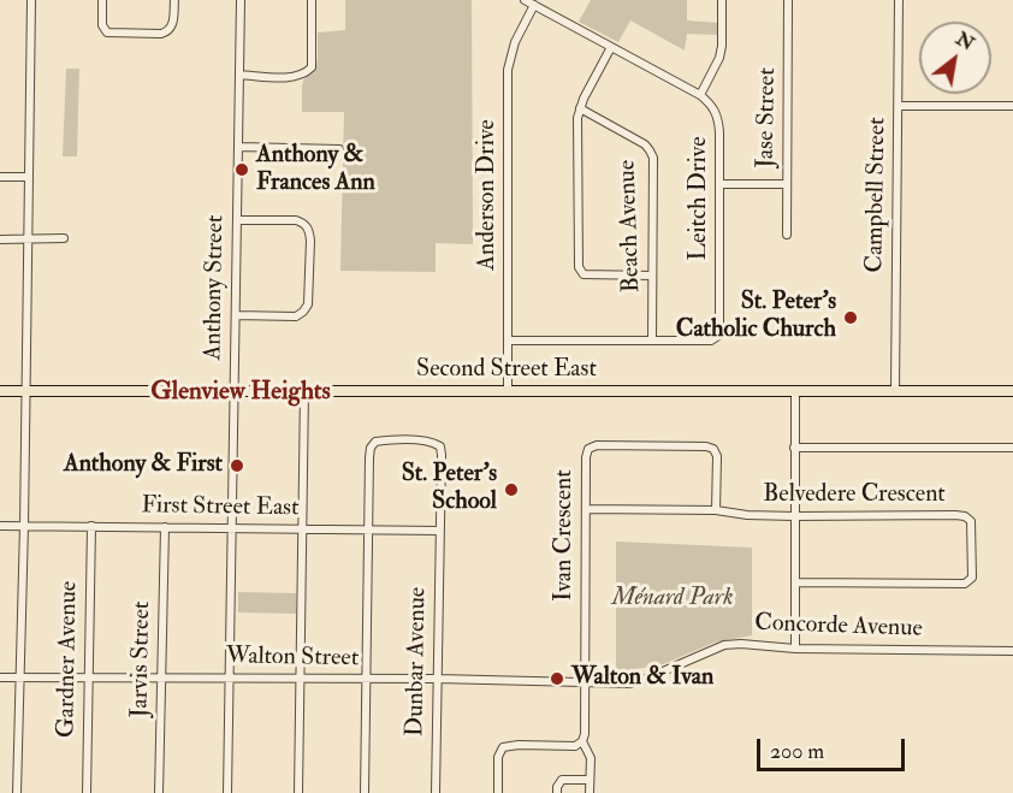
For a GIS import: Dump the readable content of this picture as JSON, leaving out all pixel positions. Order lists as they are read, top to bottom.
{
  "streets": {
    "main road": ["Second Street East"],
    "street": [
      "Jase Street",
      "Anderson Drive",
      "Campbell Street",
      "Leitch Drive",
      "Beach Avenue",
      "Anthony Street",
      "Belvedere Crescent",
      "First Street East",
      "Ivan Crescent",
      "Concorde Avenue",
      "Walton Street",
      "Gardner Avenue",
      "Jarvis Street",
      "Dunbar Avenue"
    ]
  },
  "crossings": [
    ["Anderson Drive", "Leitch Drive"],
    ["Anderson Drive", "Second Street East"],
    ["Campbell Street", "Second Street East"],
    ["Leitch Drive", "Beach Avenue"],
    ["Anthony Street", "Second Street East"],
    ["Anthony Street", "First Street East"],
    ["Anthony Street", "Walton Street"],
    ["Belvedere Crescent", "Ivan Crescent"],
    ["First Street East", "Gardner Avenue"],
    ["First Street East", "Jarvis Street"],
    ["First Street East", "Dunbar Avenue"],
    ["Ivan Crescent", "Concorde Avenue"],
    ["Ivan Crescent", "Walton Street"],
    ["Concorde Avenue", "Walton Street"],
    ["Walton Street", "Gardner Avenue"],
    ["Walton Street", "Jarvis Street"],
    ["Walton Street", "Dunbar Avenue"]
  ],
  "districts": ["Glenview Heights"],
  "parks": ["Ménard Park"],
  "places": [
    "Anthony & Frances Ann",
    "St. Peter's Catholic Church",
    "Anthony & First",
    "St. Peter's School",
    "Walton & Ivan"
  ],
  "scale_bar": "200 m",
  "north": "top right"
}
